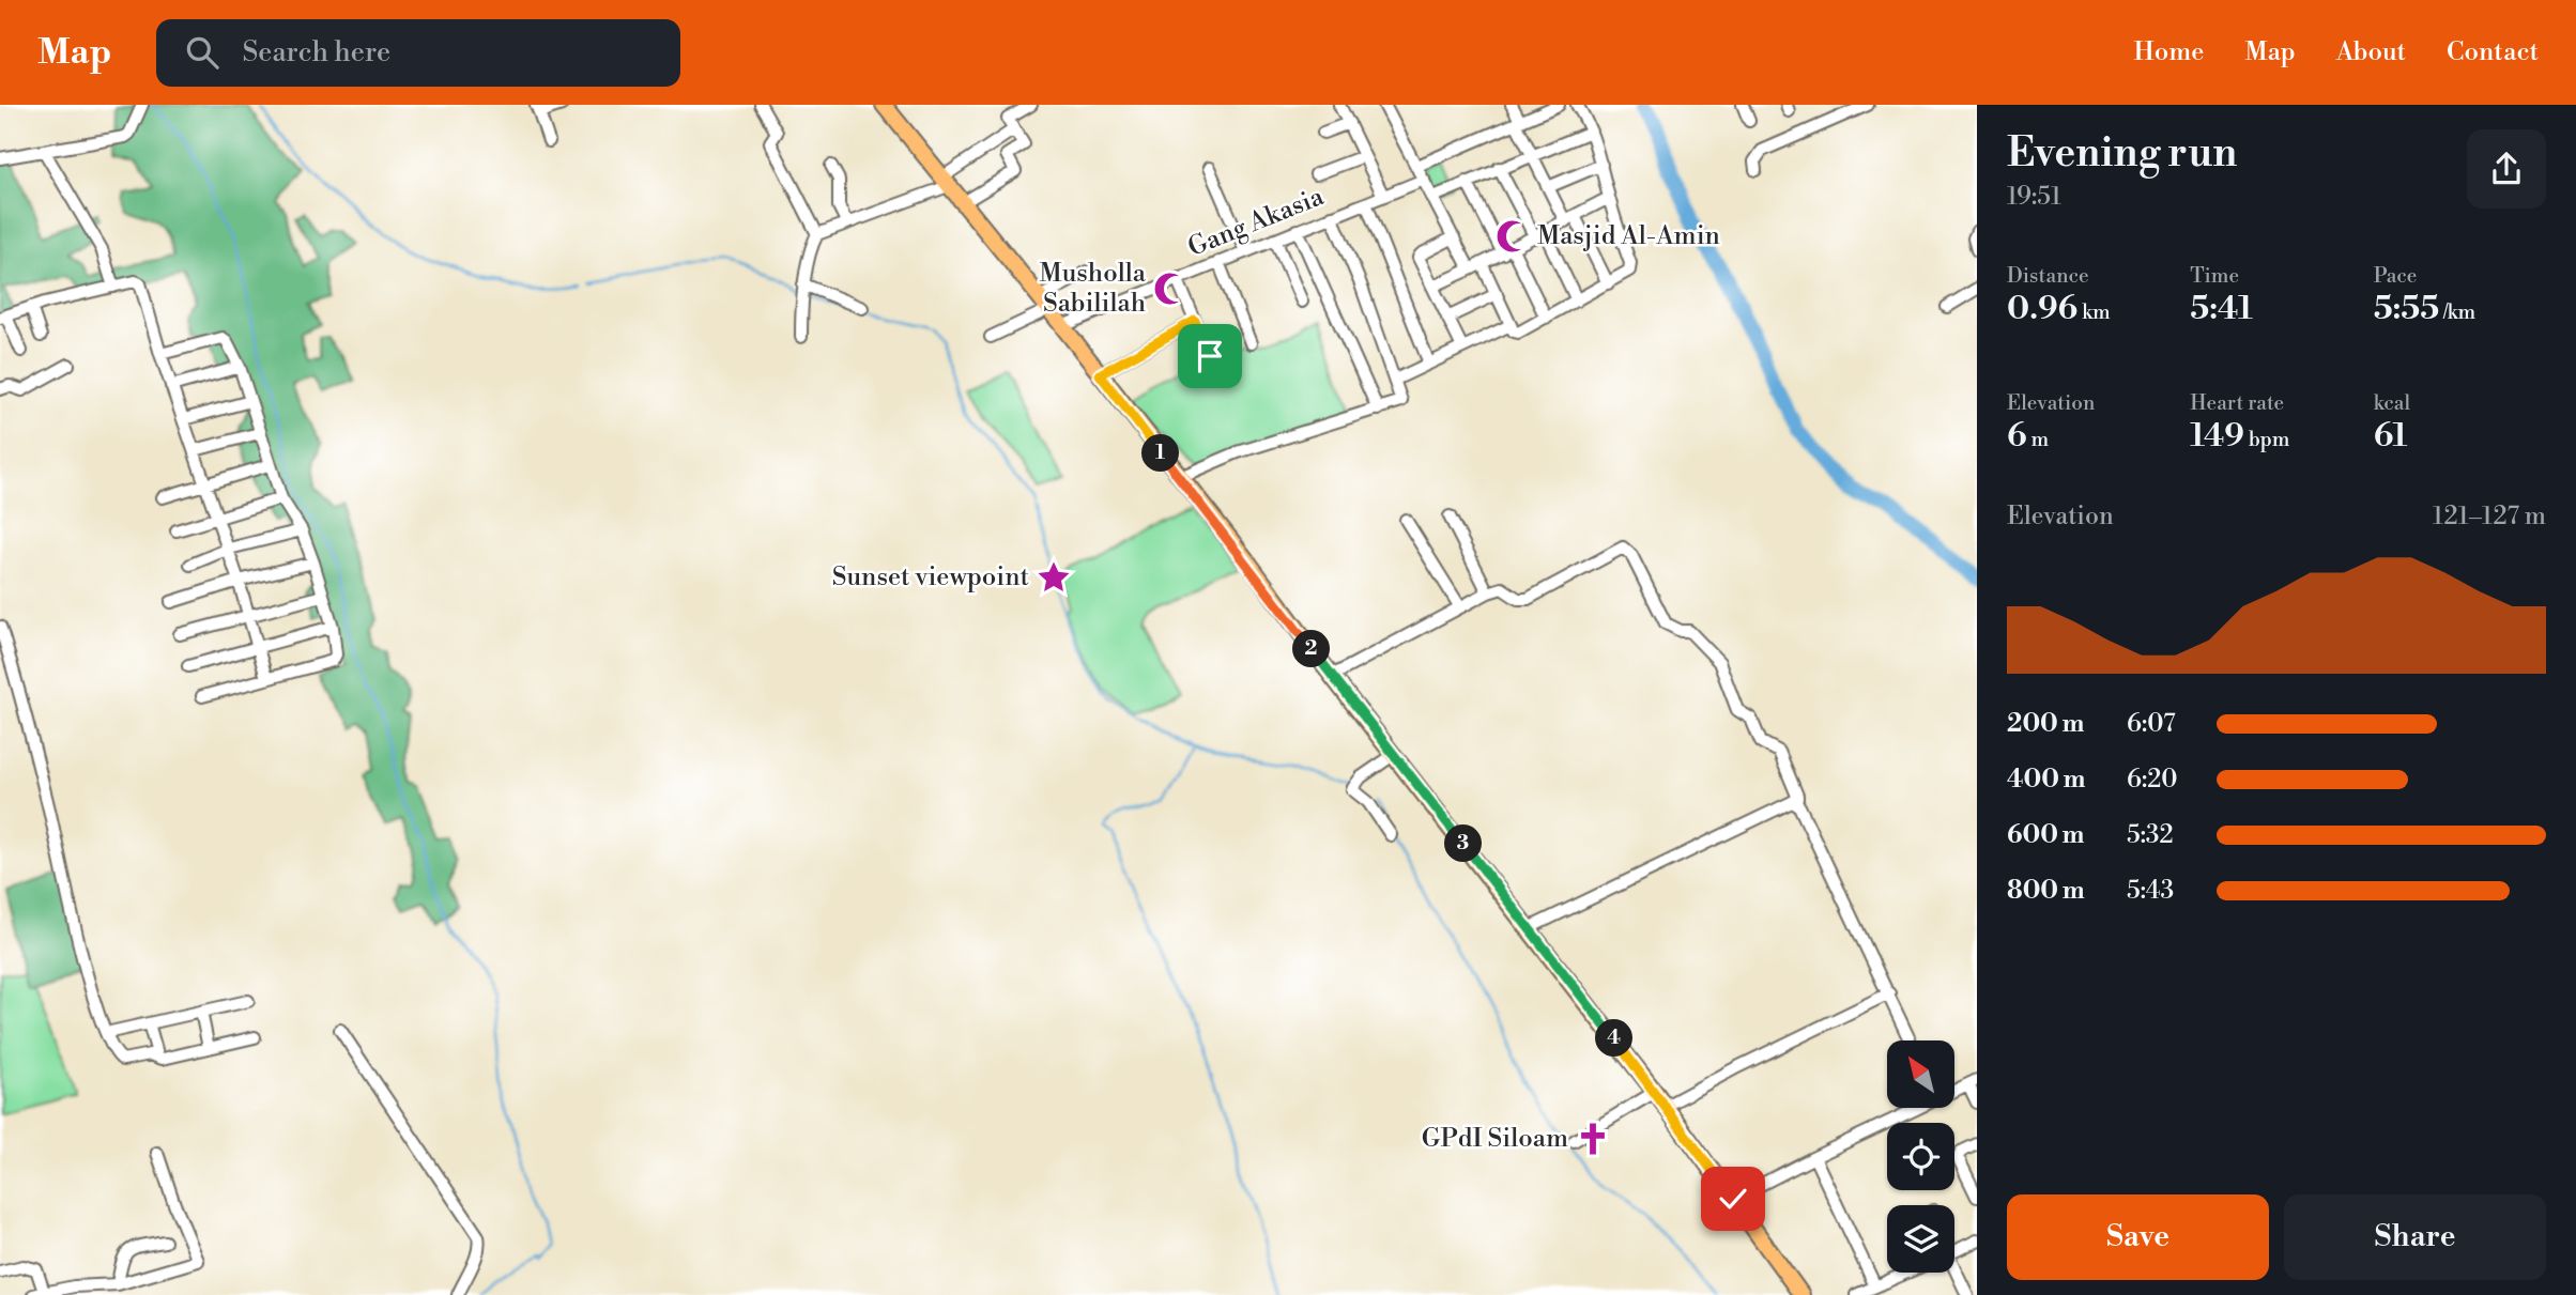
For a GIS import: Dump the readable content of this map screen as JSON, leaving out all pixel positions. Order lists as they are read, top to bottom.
{
  "streets": {
    "street": ["Gang Akasia"]
  },
  "places": {
    "mosque": ["Masjid Al-Amin", "Musholla Sabililah"],
    "place": ["Sunset viewpoint"],
    "church": ["GPdI Siloam"]
  },
  "north": "top left",
  "page": {
    "header": "Map",
    "search": "Search here",
    "nav": [
      "Home",
      "Map",
      "About",
      "Contact"
    ],
    "heading": ["Evening run", "19:51"],
    "stats": [
      ["Distance", "0.96 km"],
      ["Time", "5:41"],
      ["Pace", "5:55 /km"],
      ["Elevation", "6 m"],
      ["Heart rate", "149 bpm"],
      ["kcal", "61"]
    ],
    "pins": [
      "1",
      "2",
      "3",
      "4"
    ],
    "chart": ["Elevation", "121–127 m"],
    "list": [
      {
        "name": "200 m",
        "note": "6:07"
      },
      {
        "name": "400 m",
        "note": "6:20"
      },
      {
        "name": "600 m",
        "note": "5:32"
      },
      {
        "name": "800 m",
        "note": "5:43"
      }
    ],
    "buttons": ["Save", "Share"]
  }
}
